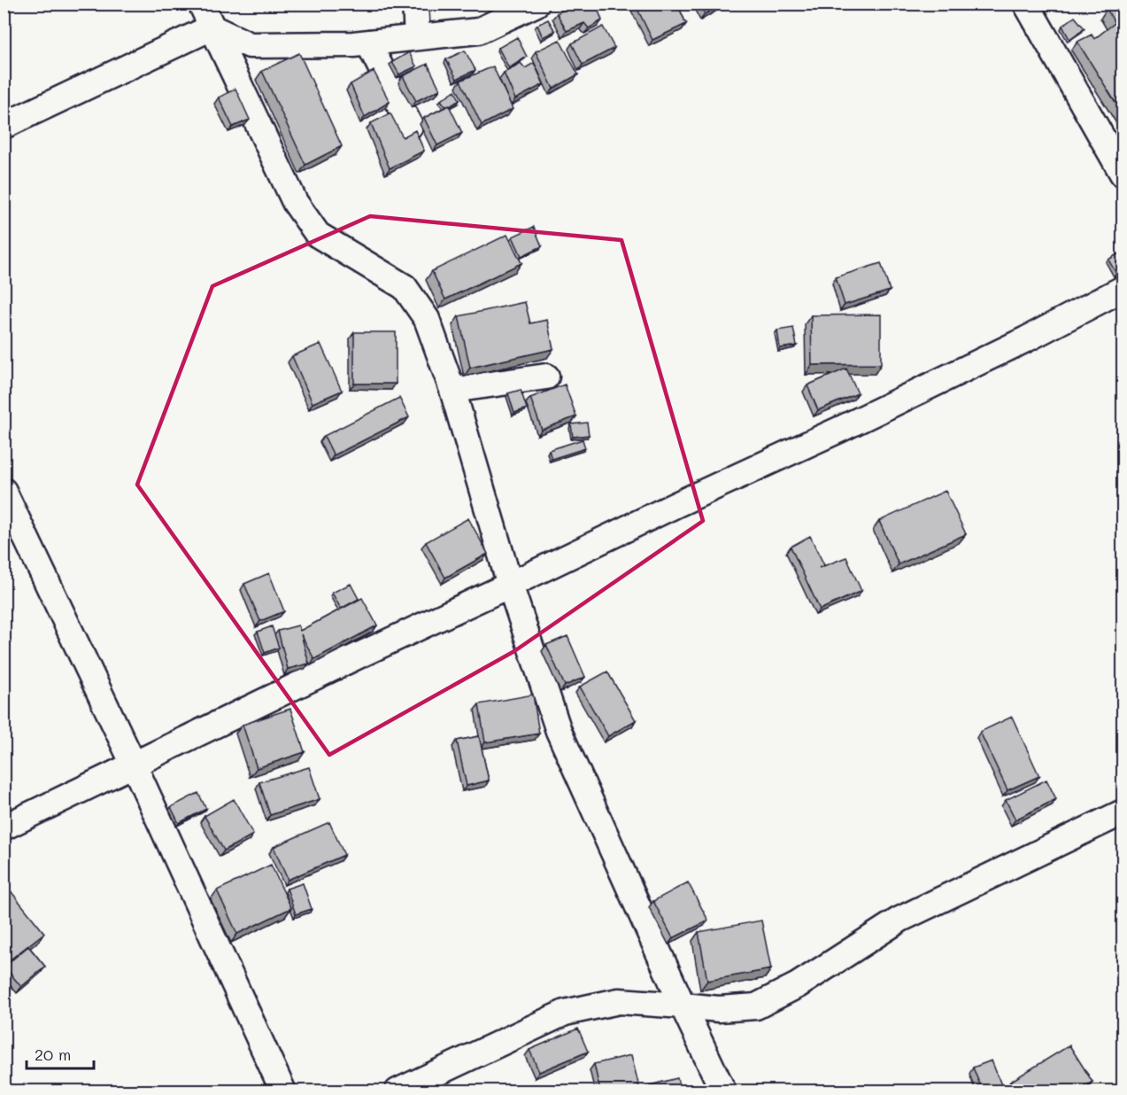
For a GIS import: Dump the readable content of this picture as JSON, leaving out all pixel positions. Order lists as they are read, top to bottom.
{
  "scale_bar": "20 m"
}
